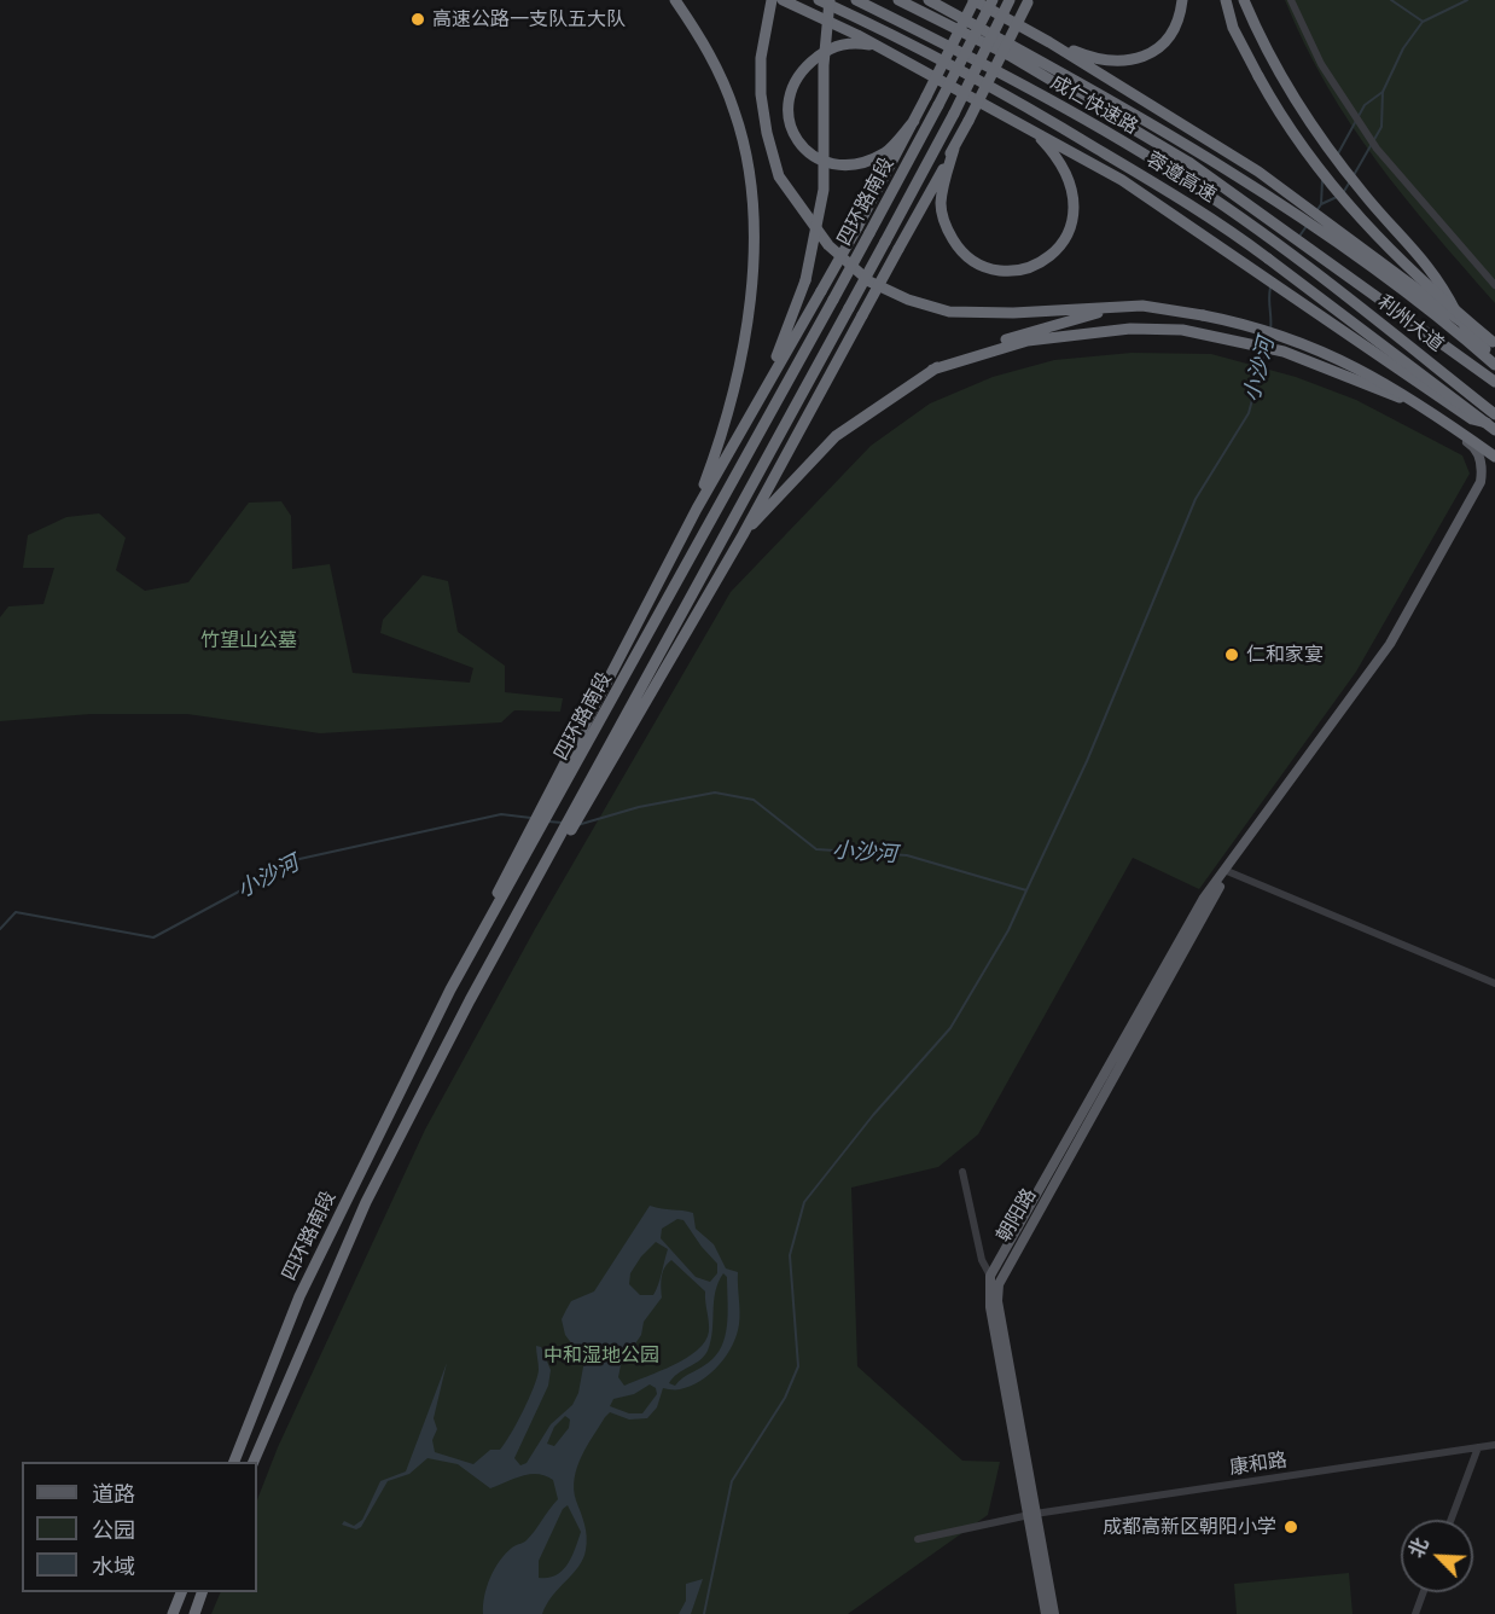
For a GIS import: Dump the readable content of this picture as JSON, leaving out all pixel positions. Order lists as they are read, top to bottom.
{
  "streets": {
    "highway": [
      "成仁快速路",
      "蓉遵高速",
      "四环路南段",
      "利州大道"
    ],
    "main road": ["朝阳路"],
    "street": ["康和路"]
  },
  "crossings": [
    ["成仁快速路", "利州大道"],
    ["朝阳路", "康和路"]
  ],
  "water": ["小沙河"],
  "parks": ["竹望山公墓", "中和湿地公园"],
  "places": ["高速公路一支队五大队", "仁和家宴", "成都高新区朝阳小学"],
  "legend": ["道路", "公园", "水域"],
  "north": "top left"
}
